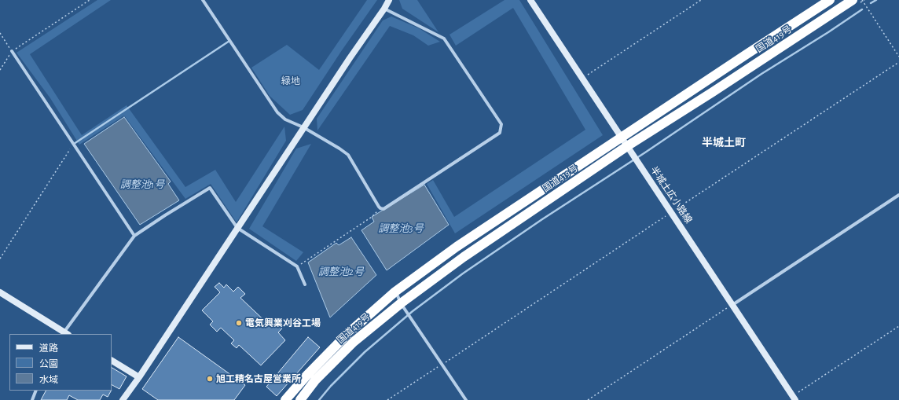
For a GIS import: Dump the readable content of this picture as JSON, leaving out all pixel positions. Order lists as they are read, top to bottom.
{
  "streets": {
    "highway": ["国道419号"],
    "street": ["半城土広小路線"]
  },
  "crossings": [
    ["国道419号", "半城土広小路線"]
  ],
  "districts": ["半城土町"],
  "water": ["調整池1号", "調整池3号", "調整池2号"],
  "parks": ["緑地"],
  "places": ["電気興業刈谷工場", "旭工精名古屋営業所"],
  "legend": ["道路", "公園", "水域"]
}
